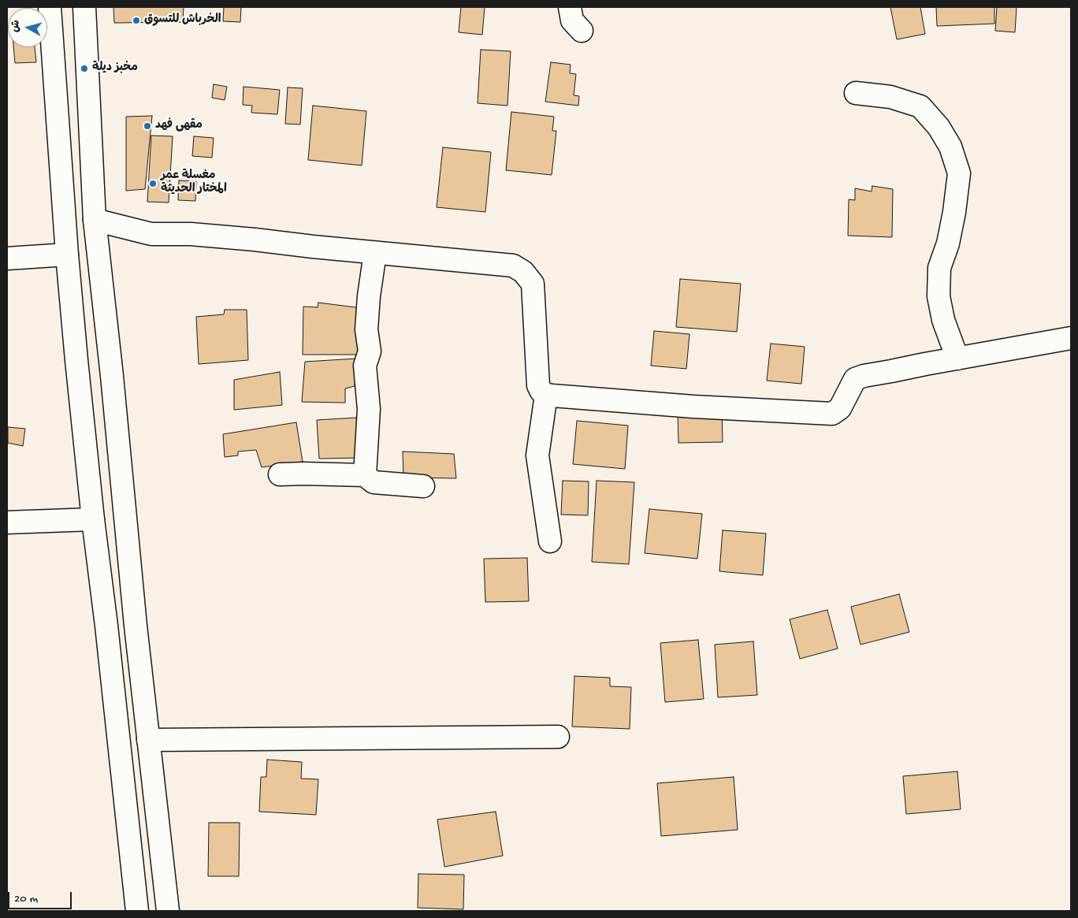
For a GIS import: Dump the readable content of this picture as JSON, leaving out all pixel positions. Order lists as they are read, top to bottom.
{
  "places": [
    "الخرباش للتسوق",
    "مخبز ديلة",
    "مقهى فهد",
    "مغسلة عمر المختار الحديثة"
  ],
  "scale_bar": "20 m",
  "north": "left"
}
